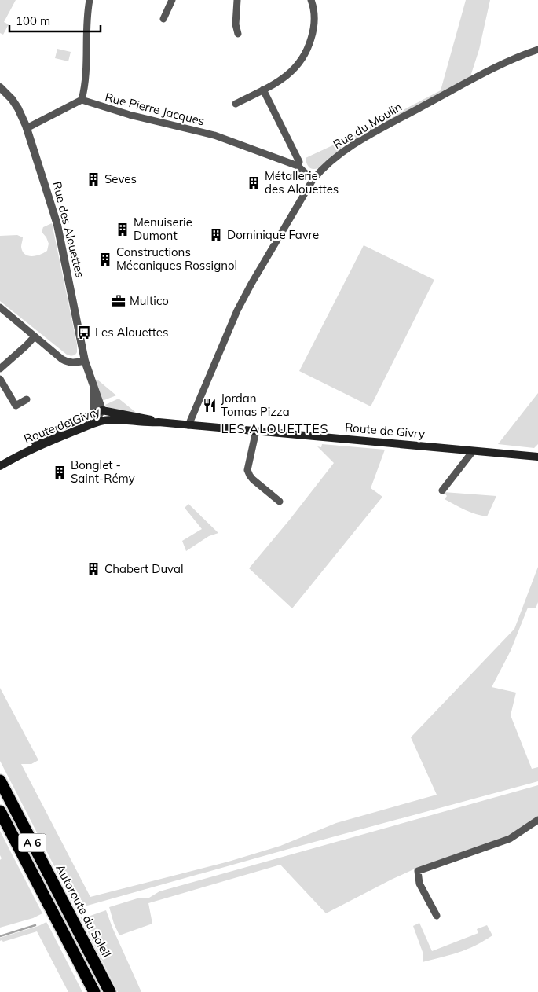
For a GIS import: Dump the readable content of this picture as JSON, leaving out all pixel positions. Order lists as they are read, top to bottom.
{
  "streets": {
    "highway": ["A 6", "Autoroute du Soleil"],
    "main road": ["Route de Givry"],
    "street": ["Rue Pierre Jacques", "Rue du Moulin", "Rue des Alouettes"]
  },
  "crossings": [
    ["Rue Pierre Jacques", "Rue du Moulin"],
    ["Rue du Moulin", "Route de Givry"],
    ["Rue des Alouettes", "Route de Givry"]
  ],
  "districts": ["LES ALOUETTES"],
  "places": {
    "building": [
      "Seves",
      "Métallerie des Alouettes",
      "Menuiserie Dumont",
      "Dominique Favre",
      "Constructions Mécaniques Rossignol",
      "Bonglet - Saint-Rémy",
      "Chabert Duval"
    ],
    "office": ["Multico"],
    "bus stop": ["Les Alouettes"],
    "restaurant": ["Jordan Tomas Pizza"]
  },
  "scale_bar": "100 m"
}
